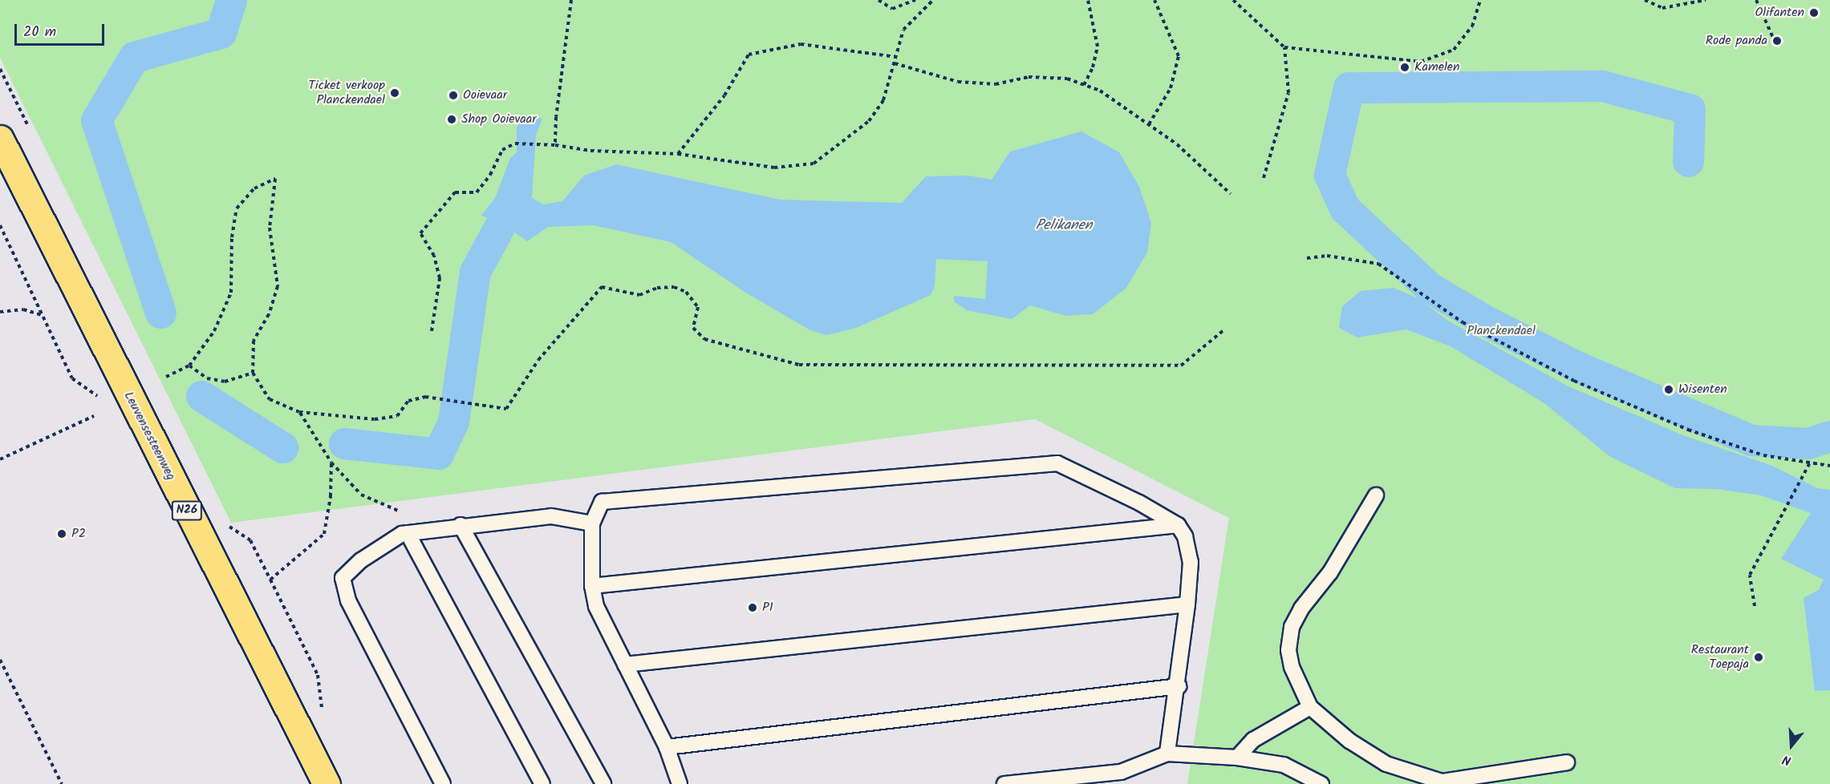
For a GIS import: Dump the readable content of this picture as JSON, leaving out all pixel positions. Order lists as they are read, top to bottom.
{
  "streets": {
    "main road": ["Leuvensesteenweg", "N26"]
  },
  "water": ["Pelikanen"],
  "parks": ["Planckendael"],
  "places": [
    "Olifanten",
    "Rode panda",
    "Kamelen",
    "Ticket verkoop Planckendael",
    "Ooievaar",
    "Shop Ooievaar",
    "Wisenten",
    "P2",
    "P1",
    "Restaurant Toepaja"
  ],
  "scale_bar": "20 m",
  "north": "bottom"
}
